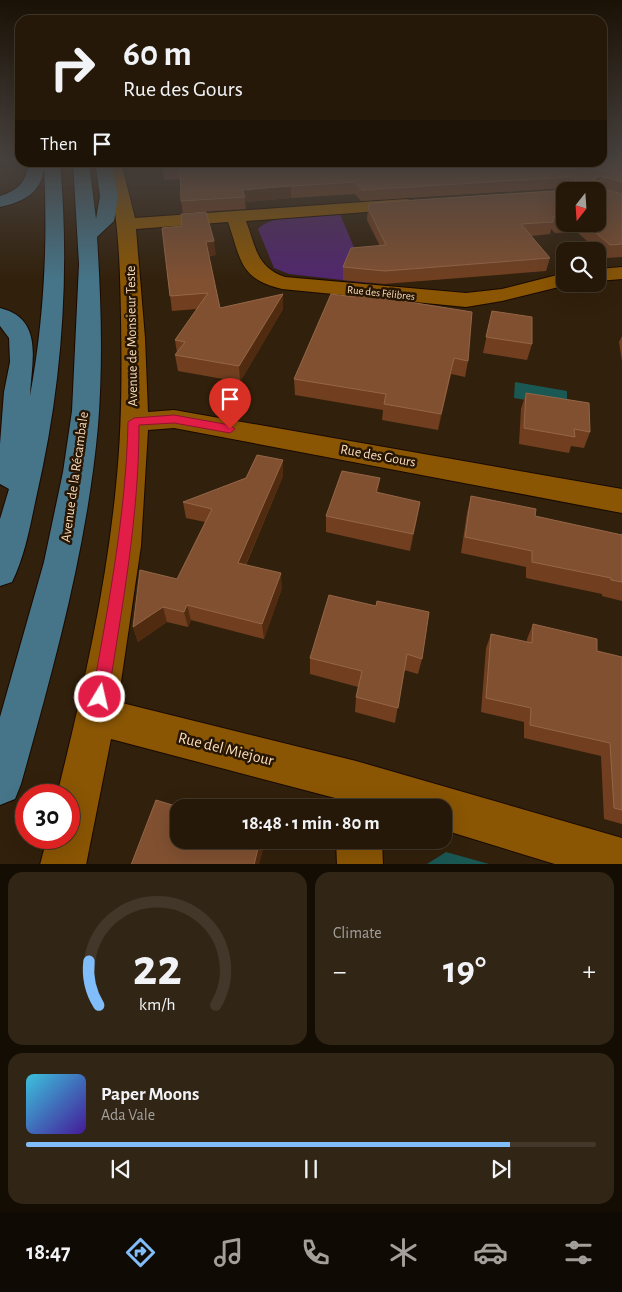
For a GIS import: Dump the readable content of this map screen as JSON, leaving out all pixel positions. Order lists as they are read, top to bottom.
{
  "streets": {
    "main road": ["Avenue de la Récambale"],
    "street": [
      "Rue des Félibres",
      "Avenue de Monsieur Teste",
      "Rue des Gours",
      "Rue del Miejour"
    ]
  },
  "crossings": [
    ["Avenue de Monsieur Teste", "Rue des Gours"],
    ["Avenue de Monsieur Teste", "Rue del Miejour"]
  ],
  "north": "bottom",
  "page": {
    "turn": ["60 m", "Rue des Gours"],
    "then": "Then",
    "limit": "30",
    "trip": "18:48 · 1 min · 80 m",
    "tile": "Climate",
    "heat": ["−", "19°", "+"],
    "song": ["Paper Moons", "Ada Vale"],
    "tabs": "18:47",
    "gauge": ["22", "km/h"]
  }
}
